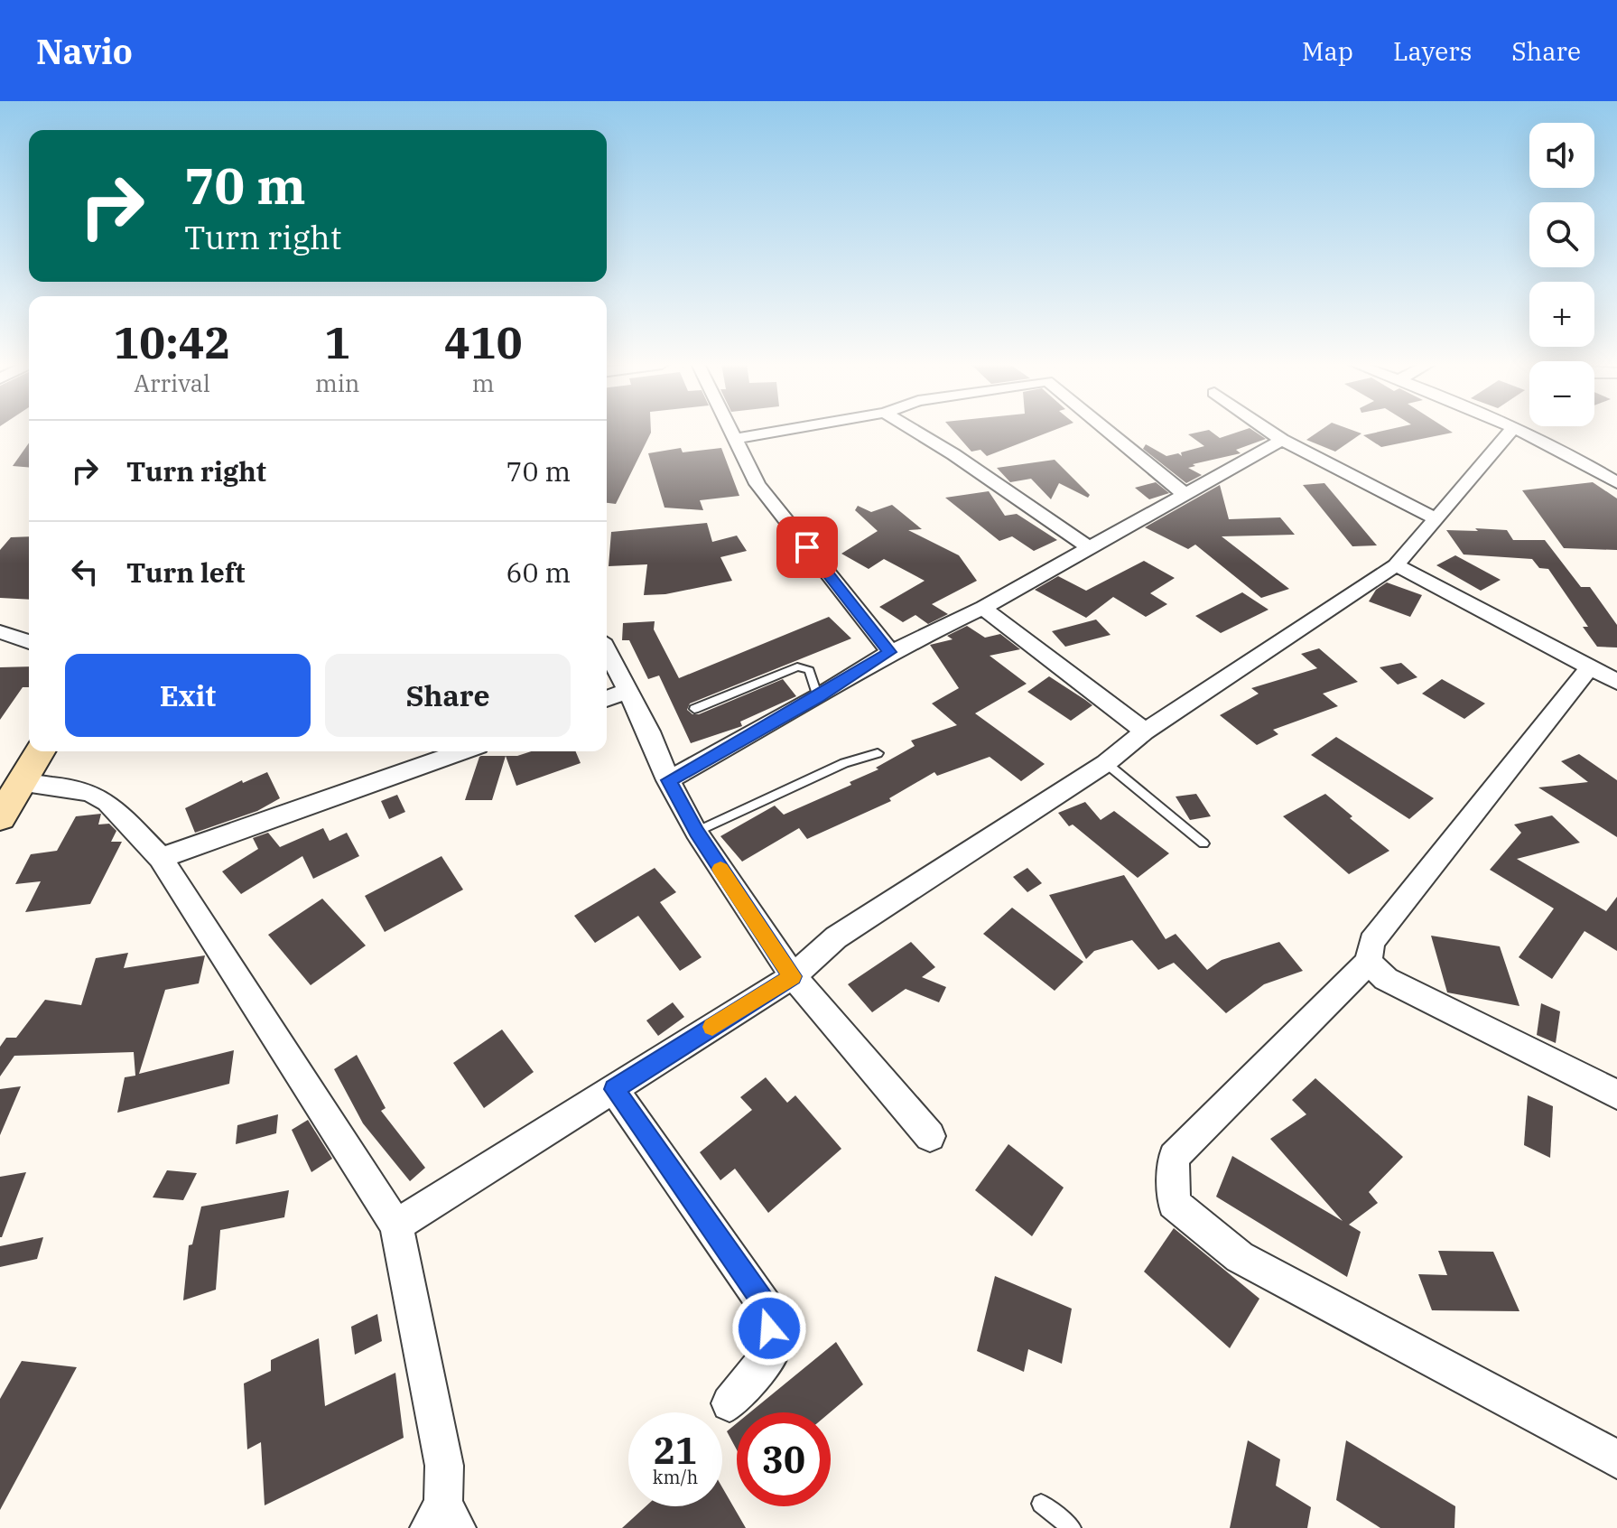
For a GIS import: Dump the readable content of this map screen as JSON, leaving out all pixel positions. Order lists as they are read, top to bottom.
{
  "page": {
    "header": "Navio",
    "nav": ["Map", "Layers", "Share"],
    "map_buttons": ["+", "−"],
    "turn": ["70 m", "Turn right"],
    "eta": [
      "10:42",
      "Arrival",
      "1",
      "min",
      "410",
      "m"
    ],
    "list": [
      {
        "name": "Turn right",
        "value": "70 m"
      },
      {
        "name": "Turn left",
        "value": "60 m"
      }
    ],
    "buttons": ["Exit", "Share"],
    "speed": "21 km/h",
    "limit": "30"
  }
}
